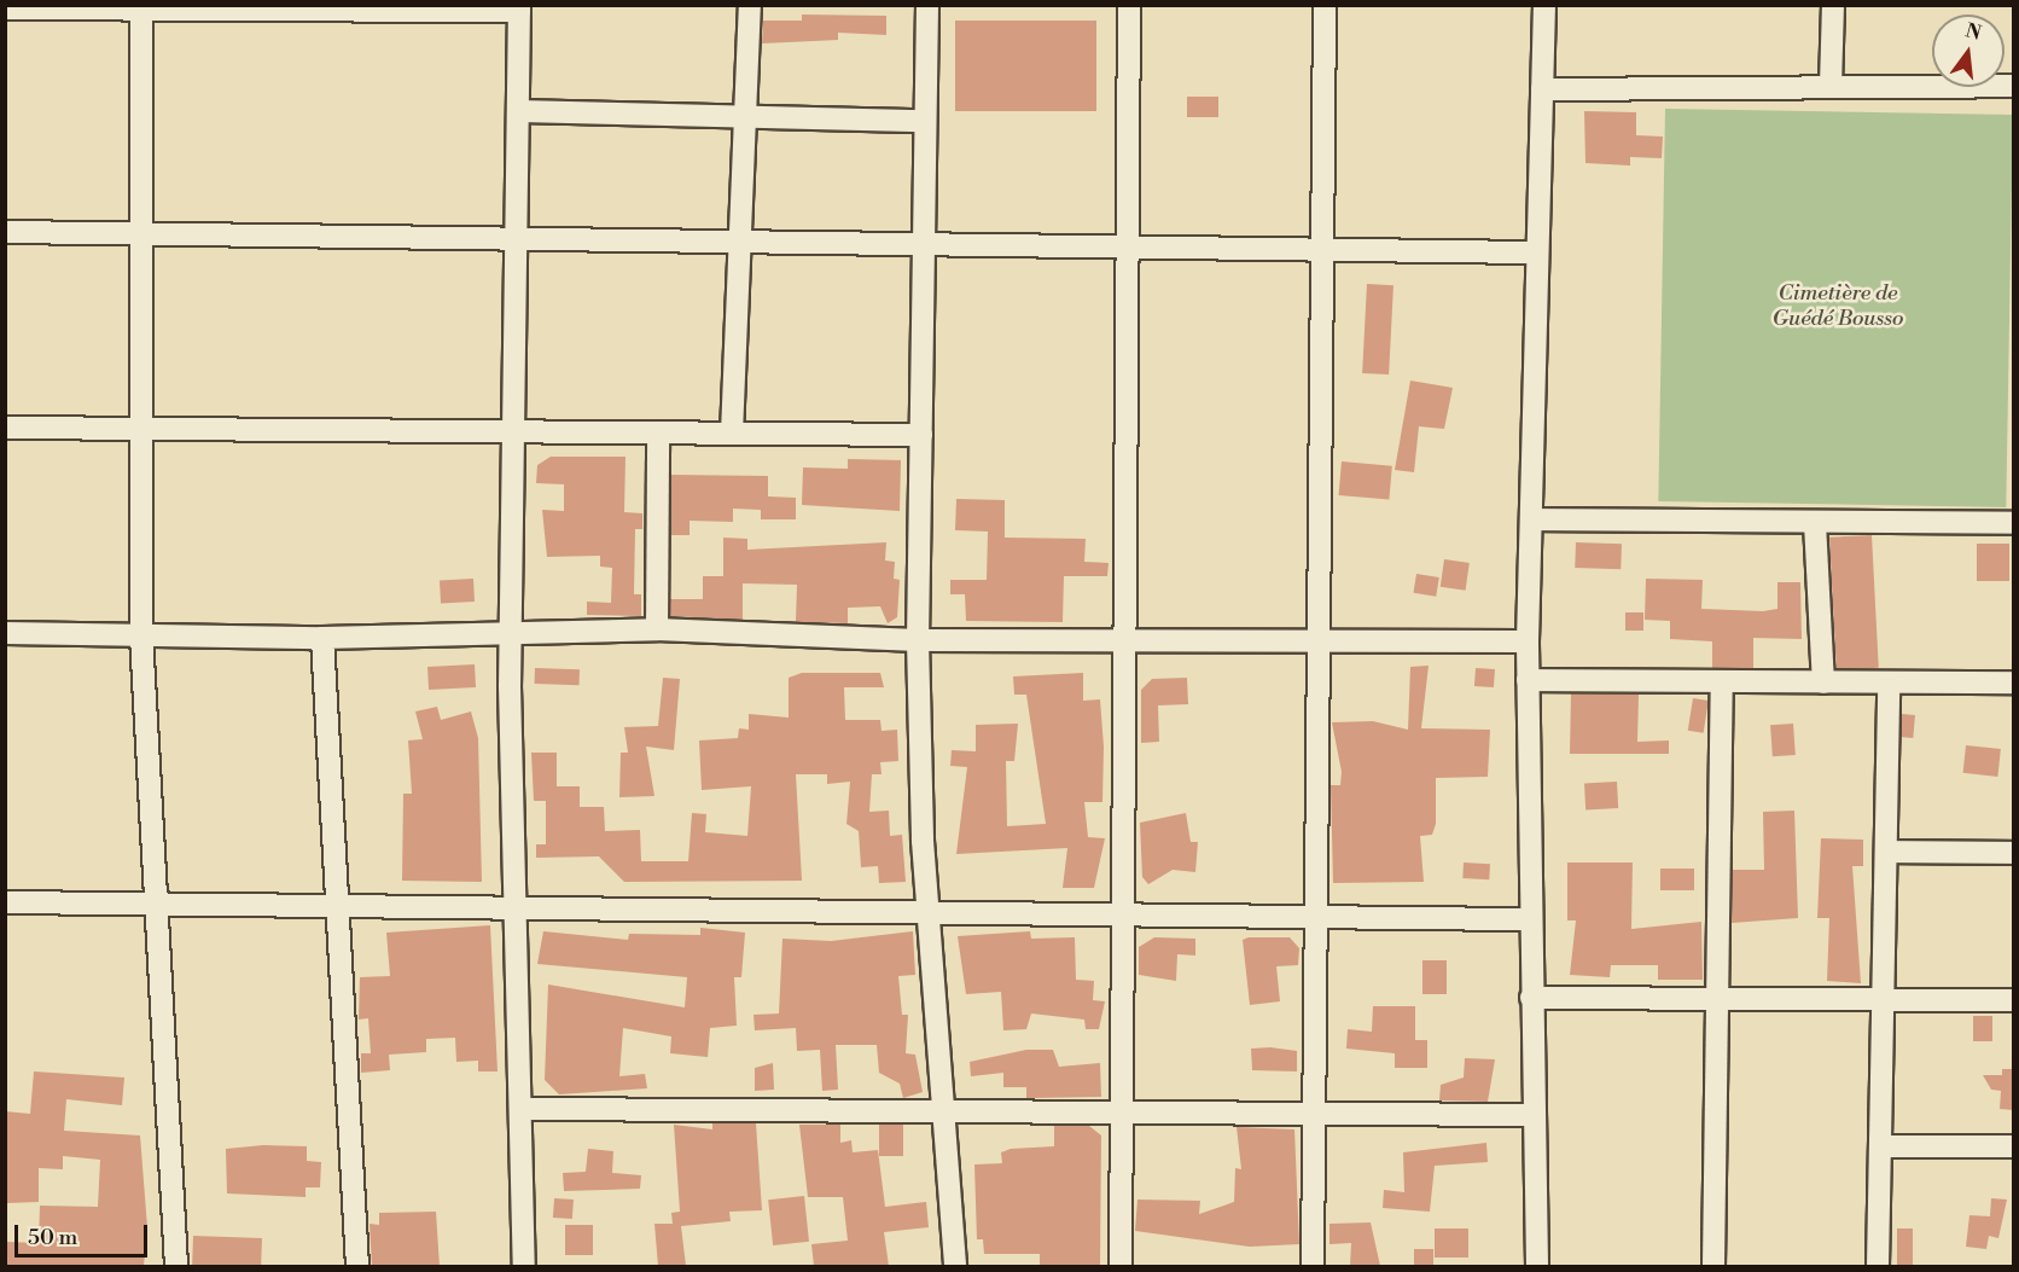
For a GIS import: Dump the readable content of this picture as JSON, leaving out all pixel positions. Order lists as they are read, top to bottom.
{
  "parks": ["Cimetière de Guédé Bousso"],
  "scale_bar": "50 m",
  "north": "top"
}
